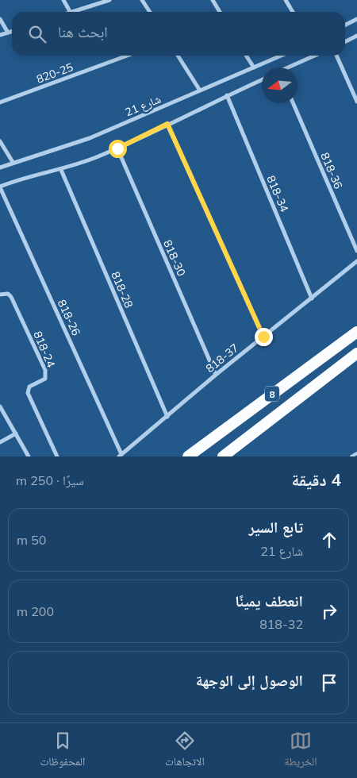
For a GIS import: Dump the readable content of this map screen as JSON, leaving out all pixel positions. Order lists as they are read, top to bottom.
{
  "streets": {
    "highway": ["8"],
    "street": [
      "820-25",
      "شارع 21",
      "818-36",
      "818-34",
      "818-30",
      "818-28",
      "818-26",
      "818-24",
      "818-37"
    ]
  },
  "crossings": [
    ["818-34", "818-37"],
    ["818-30", "818-37"],
    ["818-28", "818-37"],
    ["818-26", "818-37"]
  ],
  "north": "left",
  "page": {
    "search": "ابحث هنا",
    "heading": ["4 دقيقة", "سيرًا · 250 m"],
    "list": [
      ["تابع السير", "شارع 21", "50 m"],
      ["انعطف يمينًا", "818-32", "200 m"],
      "الوصول إلى الوجهة"
    ],
    "nav": ["الخريطة", "الاتجاهات", "المحفوظات"]
  }
}
